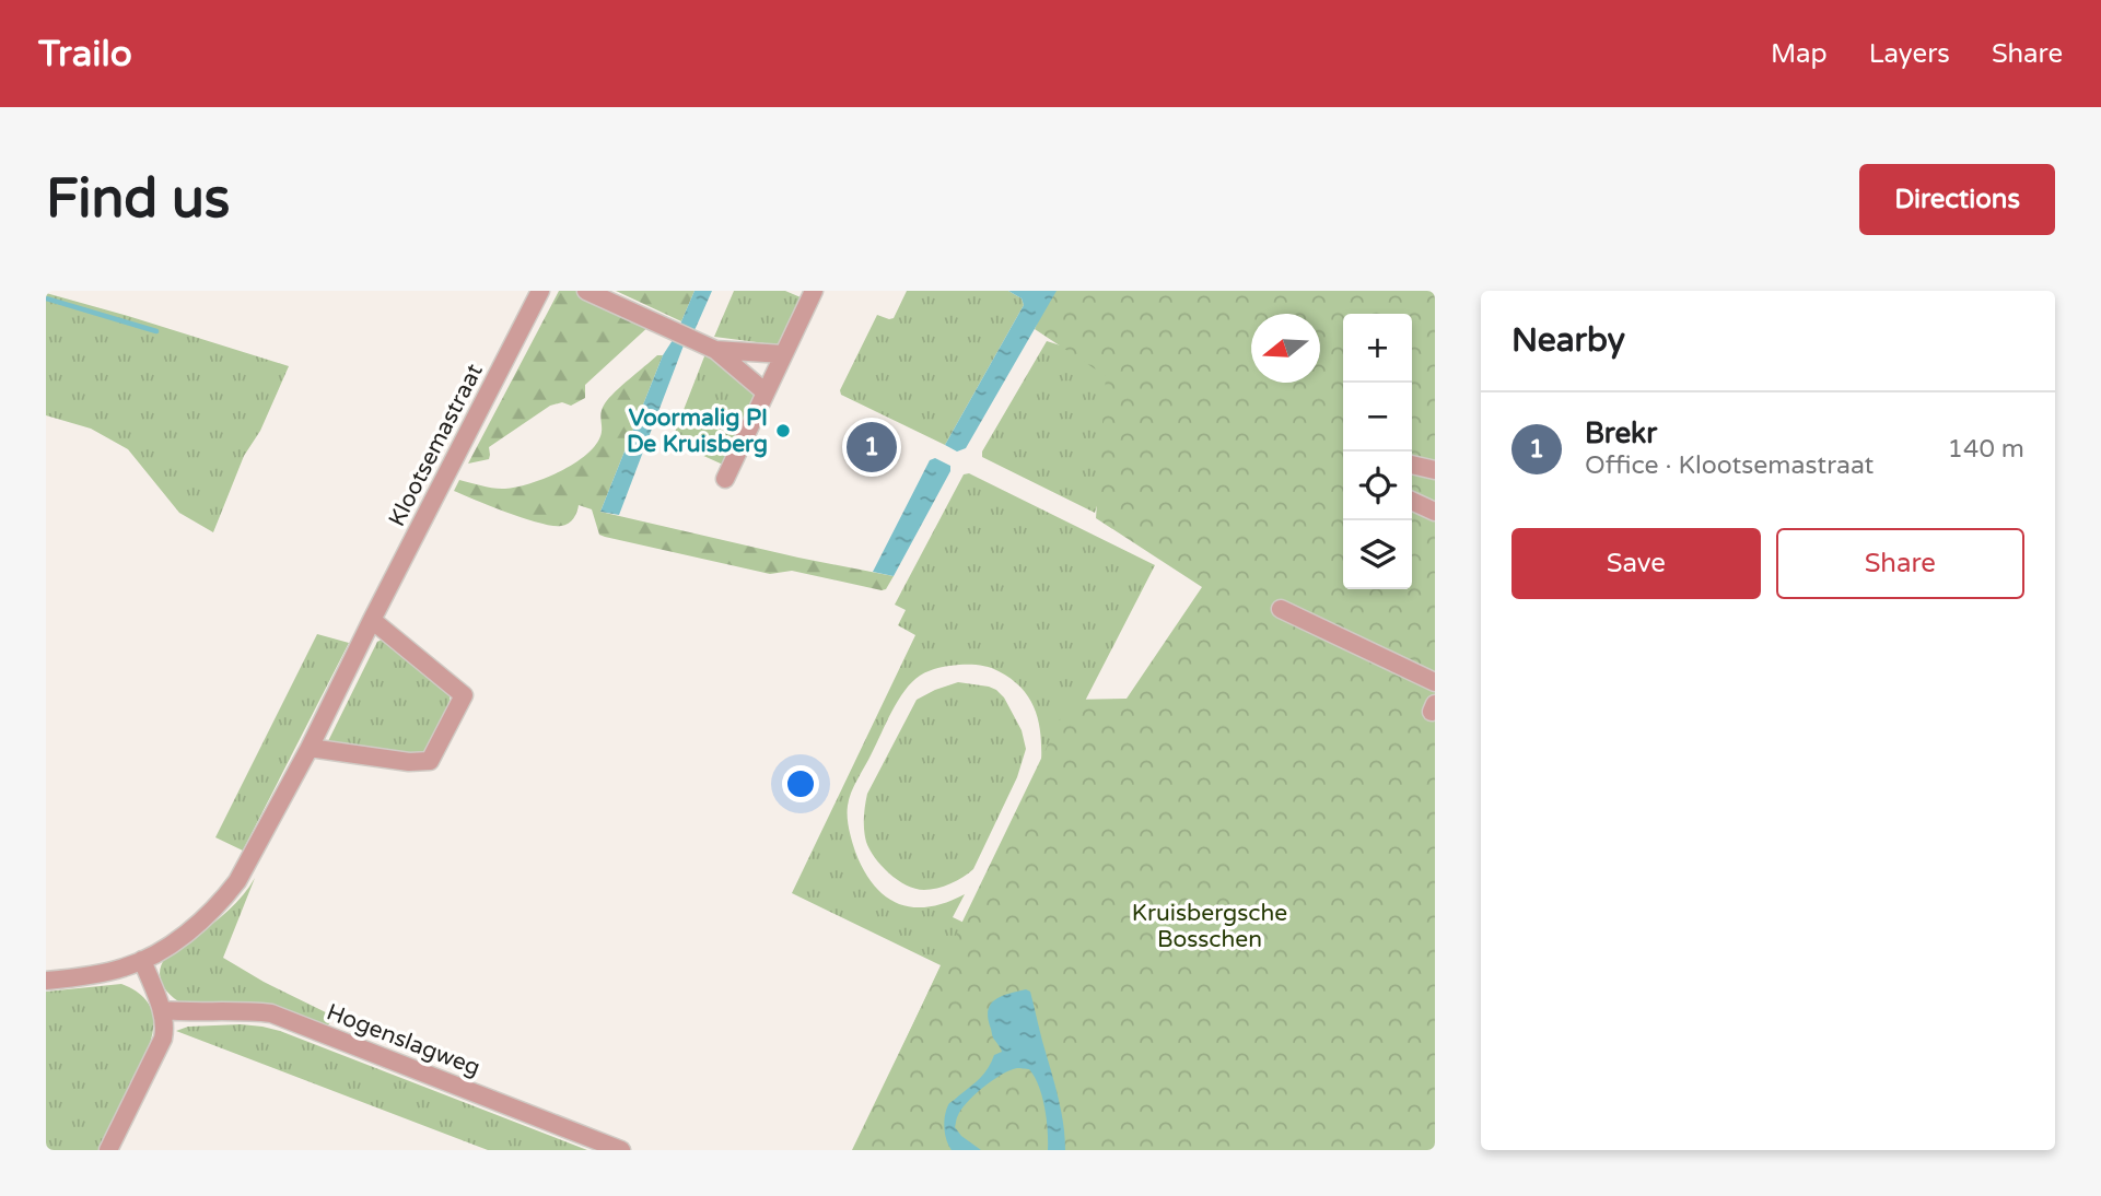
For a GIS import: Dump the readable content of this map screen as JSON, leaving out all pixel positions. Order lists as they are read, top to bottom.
{
  "streets": {
    "street": ["Klootsemastraat", "Hogenslagweg"]
  },
  "parks": ["Kruisbergsche Bosschen"],
  "places": ["Voormalig PI De Kruisberg"],
  "north": "left",
  "page": {
    "header": "Trailo",
    "nav": ["Map", "Layers", "Share"],
    "buttons": [
      "Directions",
      ["Save", "Share"]
    ],
    "title": "Find us",
    "heading": "Nearby",
    "map_buttons": ["+", "−"],
    "list": [
      {
        "mark": "1",
        "name": "Brekr",
        "note": "Office · Klootsemastraat",
        "value": "140 m"
      }
    ],
    "pins": "1"
  }
}
